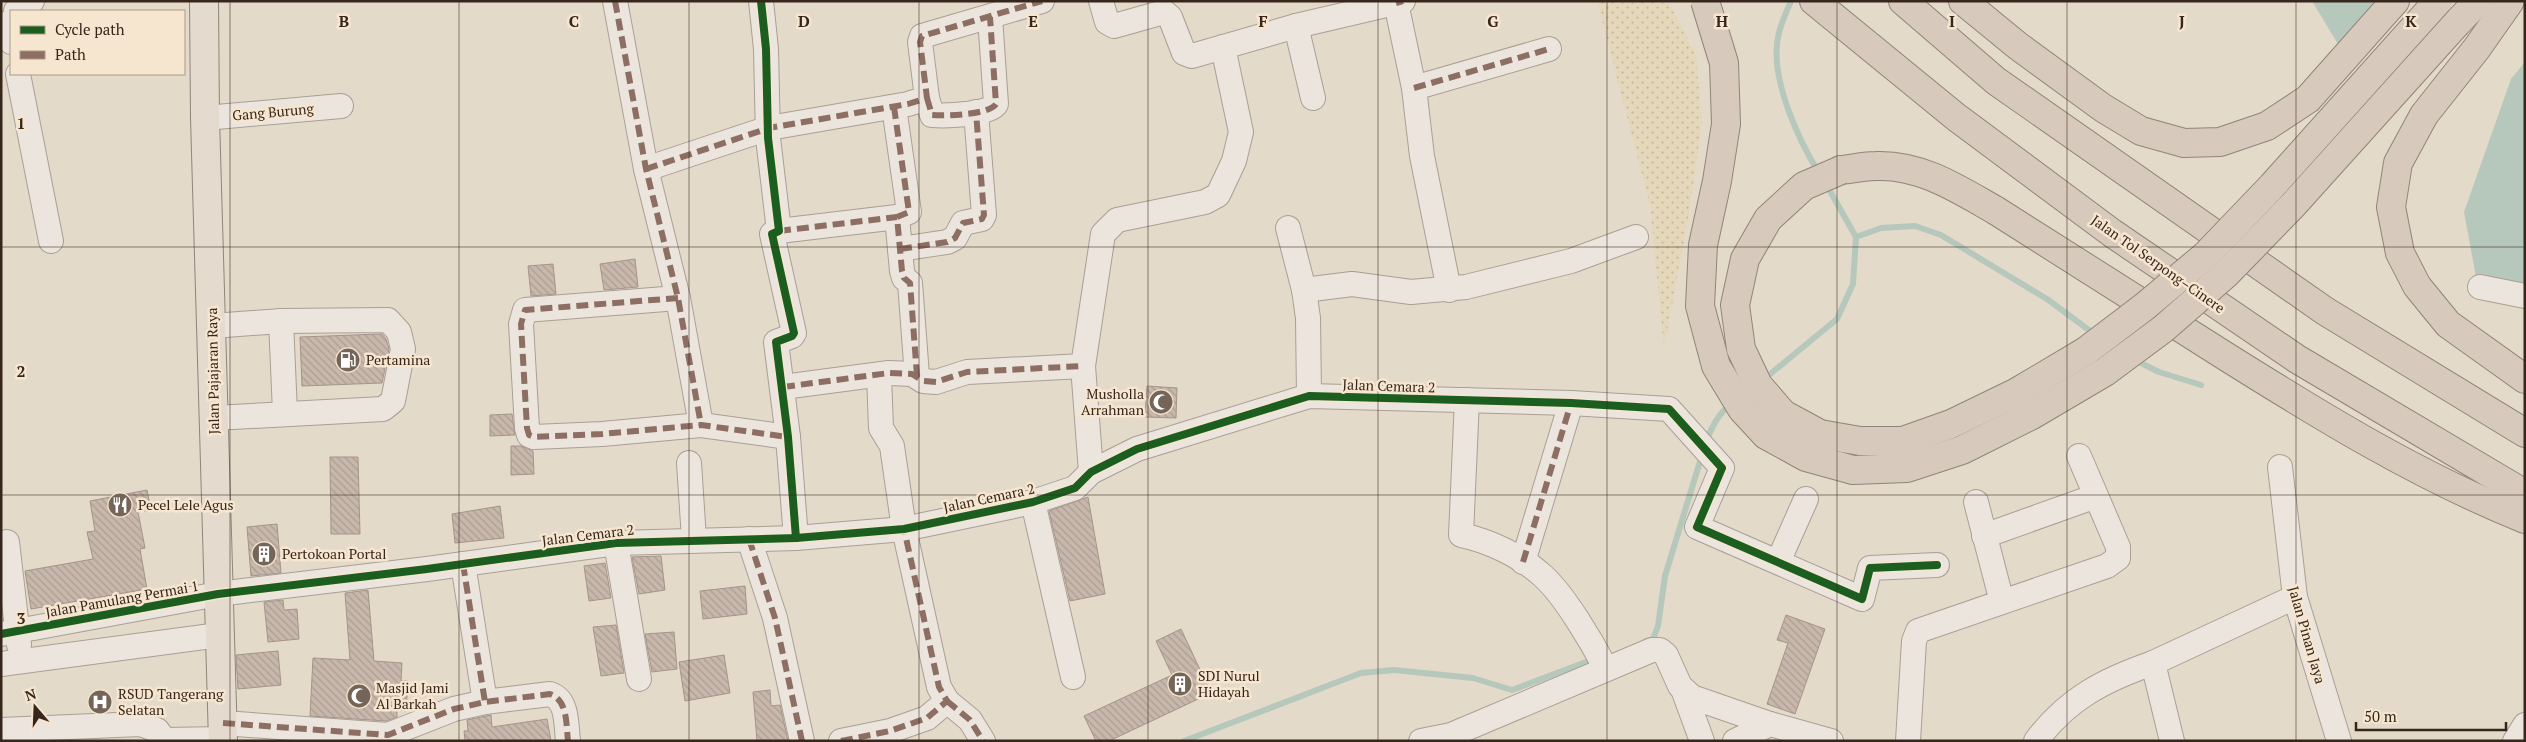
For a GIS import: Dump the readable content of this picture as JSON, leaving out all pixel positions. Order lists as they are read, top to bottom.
{
  "streets": {
    "highway": ["Jalan Tol Serpong–Cinere"],
    "main road": ["Jalan Pajajaran Raya"],
    "street": [
      "Gang Burung",
      "Jalan Cemara 2",
      "Jalan Pamulang Permai 1",
      "Jalan Pinan Jaya"
    ]
  },
  "crossings": [
    ["Gang Burung", "Jalan Pajajaran Raya"],
    ["Jalan Pajajaran Raya", "Jalan Cemara 2"],
    ["Jalan Pajajaran Raya", "Jalan Pamulang Permai 1"],
    ["Jalan Cemara 2", "Jalan Pamulang Permai 1"]
  ],
  "places": {
    "fuel station": ["Pertamina"],
    "mosque": ["Musholla Arrahman", "Masjid Jami Al Barkah"],
    "restaurant": ["Pecel Lele Agus"],
    "building": ["Pertokoan Portal", "SDI Nurul Hidayah"],
    "hospital": ["RSUD Tangerang Selatan"]
  },
  "legend": ["Cycle path", "Path"],
  "scale_bar": "50 m",
  "north": "top",
  "grid": {
    "columns": [
      "B",
      "C",
      "D",
      "E",
      "F",
      "G",
      "H",
      "I",
      "J",
      "K"
    ],
    "rows": ["1", "2", "3"]
  }
}
